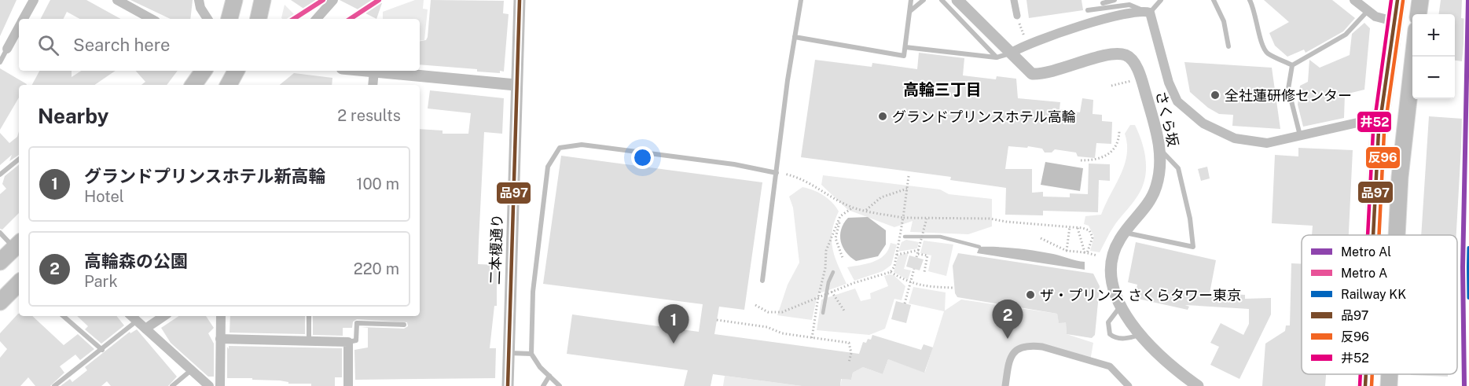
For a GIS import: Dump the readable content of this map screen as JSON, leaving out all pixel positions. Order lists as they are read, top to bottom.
{
  "streets": {
    "street": ["さくら坂", "二本榎通り"]
  },
  "districts": ["高輪三丁目"],
  "places": ["全社蓮研修センター", "グランドプリンスホテル高輪", "ザ・プリンス さくらタワー東京"],
  "lines": [
    "metro line Al",
    "metro line A",
    "transit line 品97",
    "transit line 井52",
    "transit line 反96",
    "rail line KK"
  ],
  "legend": [
    "Metro Al",
    "Metro A",
    "Railway KK",
    "品97",
    "反96",
    "井52"
  ],
  "page": {
    "map_buttons": ["+", "−"],
    "search": "Search here",
    "heading": ["Nearby", "2 results"],
    "list": [
      {
        "mark": "1",
        "name": "グランドプリンスホテル新高輪",
        "note": "Hotel",
        "value": "100 m"
      },
      {
        "mark": "2",
        "name": "高輪森の公園",
        "note": "Park",
        "value": "220 m"
      }
    ],
    "pins": ["2", "1"]
  }
}
